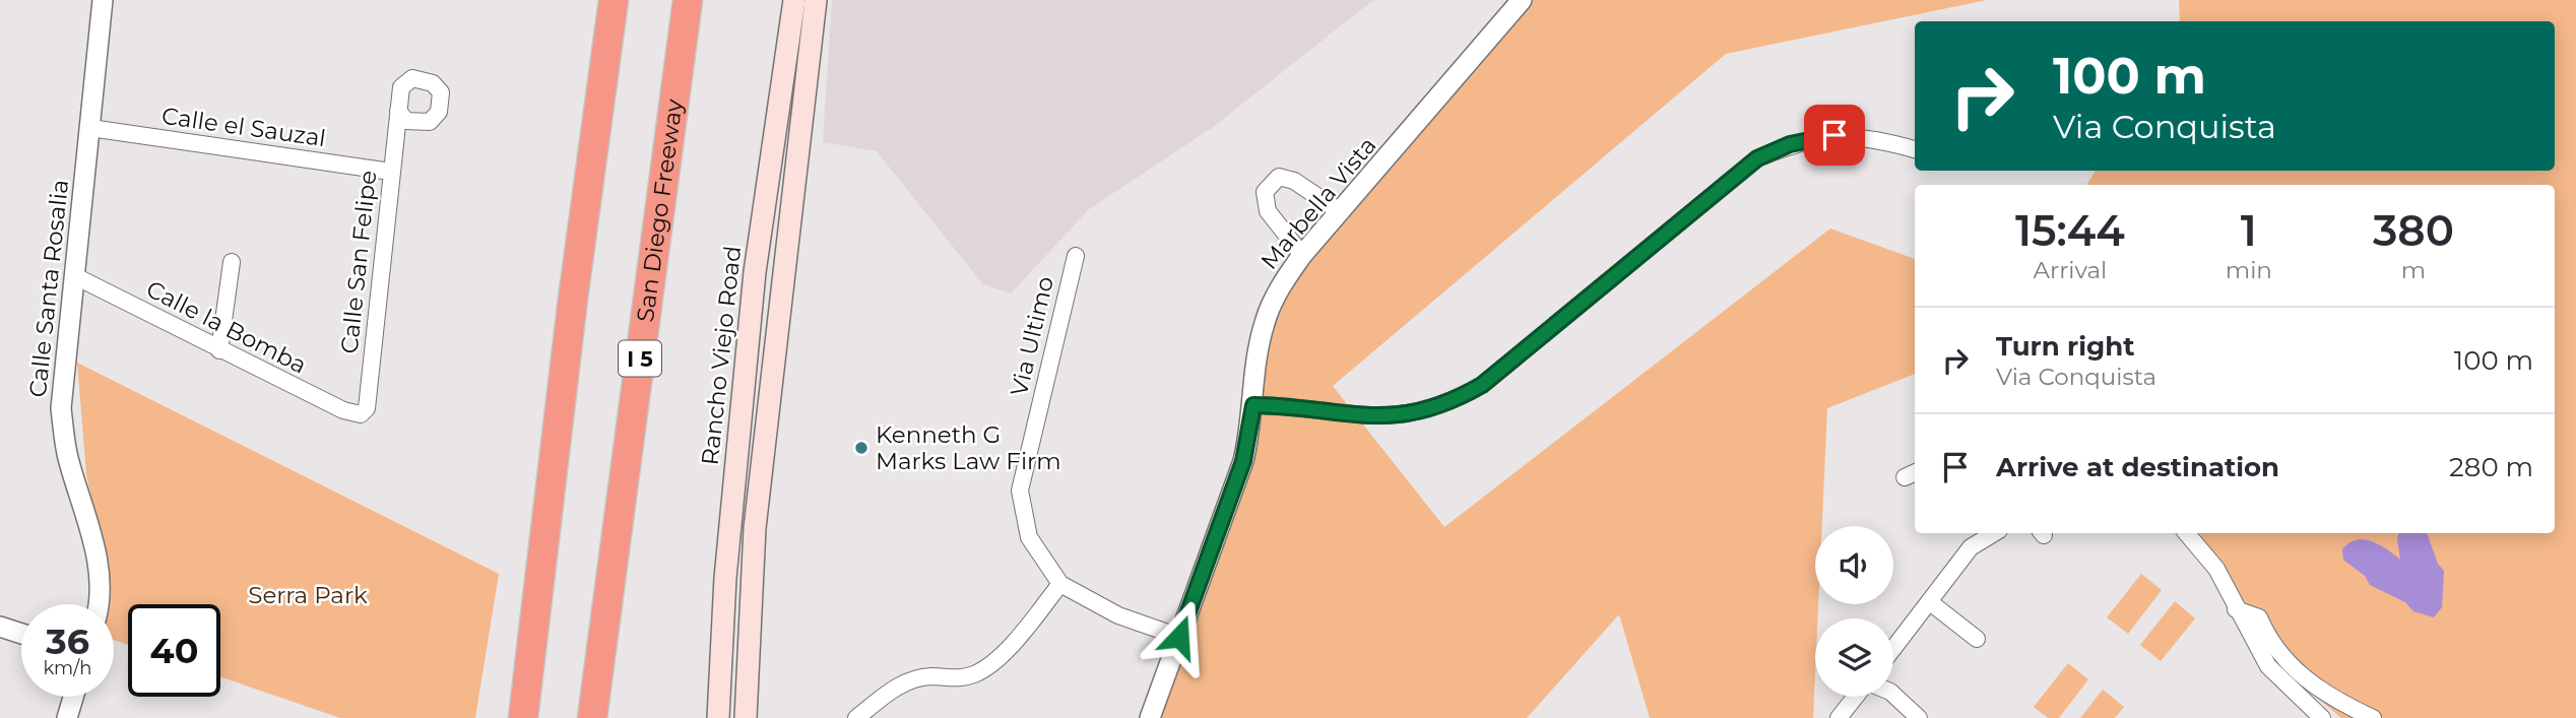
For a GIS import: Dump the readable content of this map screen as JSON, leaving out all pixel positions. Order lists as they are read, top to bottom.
{
  "streets": {
    "highway": ["San Diego Freeway", "I 5"],
    "main road": ["Rancho Viejo Road"],
    "street": [
      "Calle el Sauzal",
      "Marbella Vista",
      "Calle San Felipe",
      "Calle Santa Rosalia",
      "Calle la Bomba",
      "Via Ultimo"
    ]
  },
  "crossings": [
    ["Calle el Sauzal", "Calle San Felipe"],
    ["Calle el Sauzal", "Calle Santa Rosalia"],
    ["Marbella Vista", "Via Ultimo"],
    ["Calle San Felipe", "Calle la Bomba"],
    ["Calle Santa Rosalia", "Calle la Bomba"]
  ],
  "parks": ["Serra Park"],
  "places": ["Kenneth G Marks Law Firm"],
  "page": {
    "turn": ["100 m", "Via Conquista"],
    "eta": [
      "15:44",
      "Arrival",
      "1",
      "min",
      "380",
      "m"
    ],
    "list": [
      {
        "name": "Turn right",
        "note": "Via Conquista",
        "value": "100 m"
      },
      {
        "name": "Arrive at destination",
        "value": "280 m"
      }
    ],
    "speed": "36 km/h",
    "limit": "40"
  }
}
